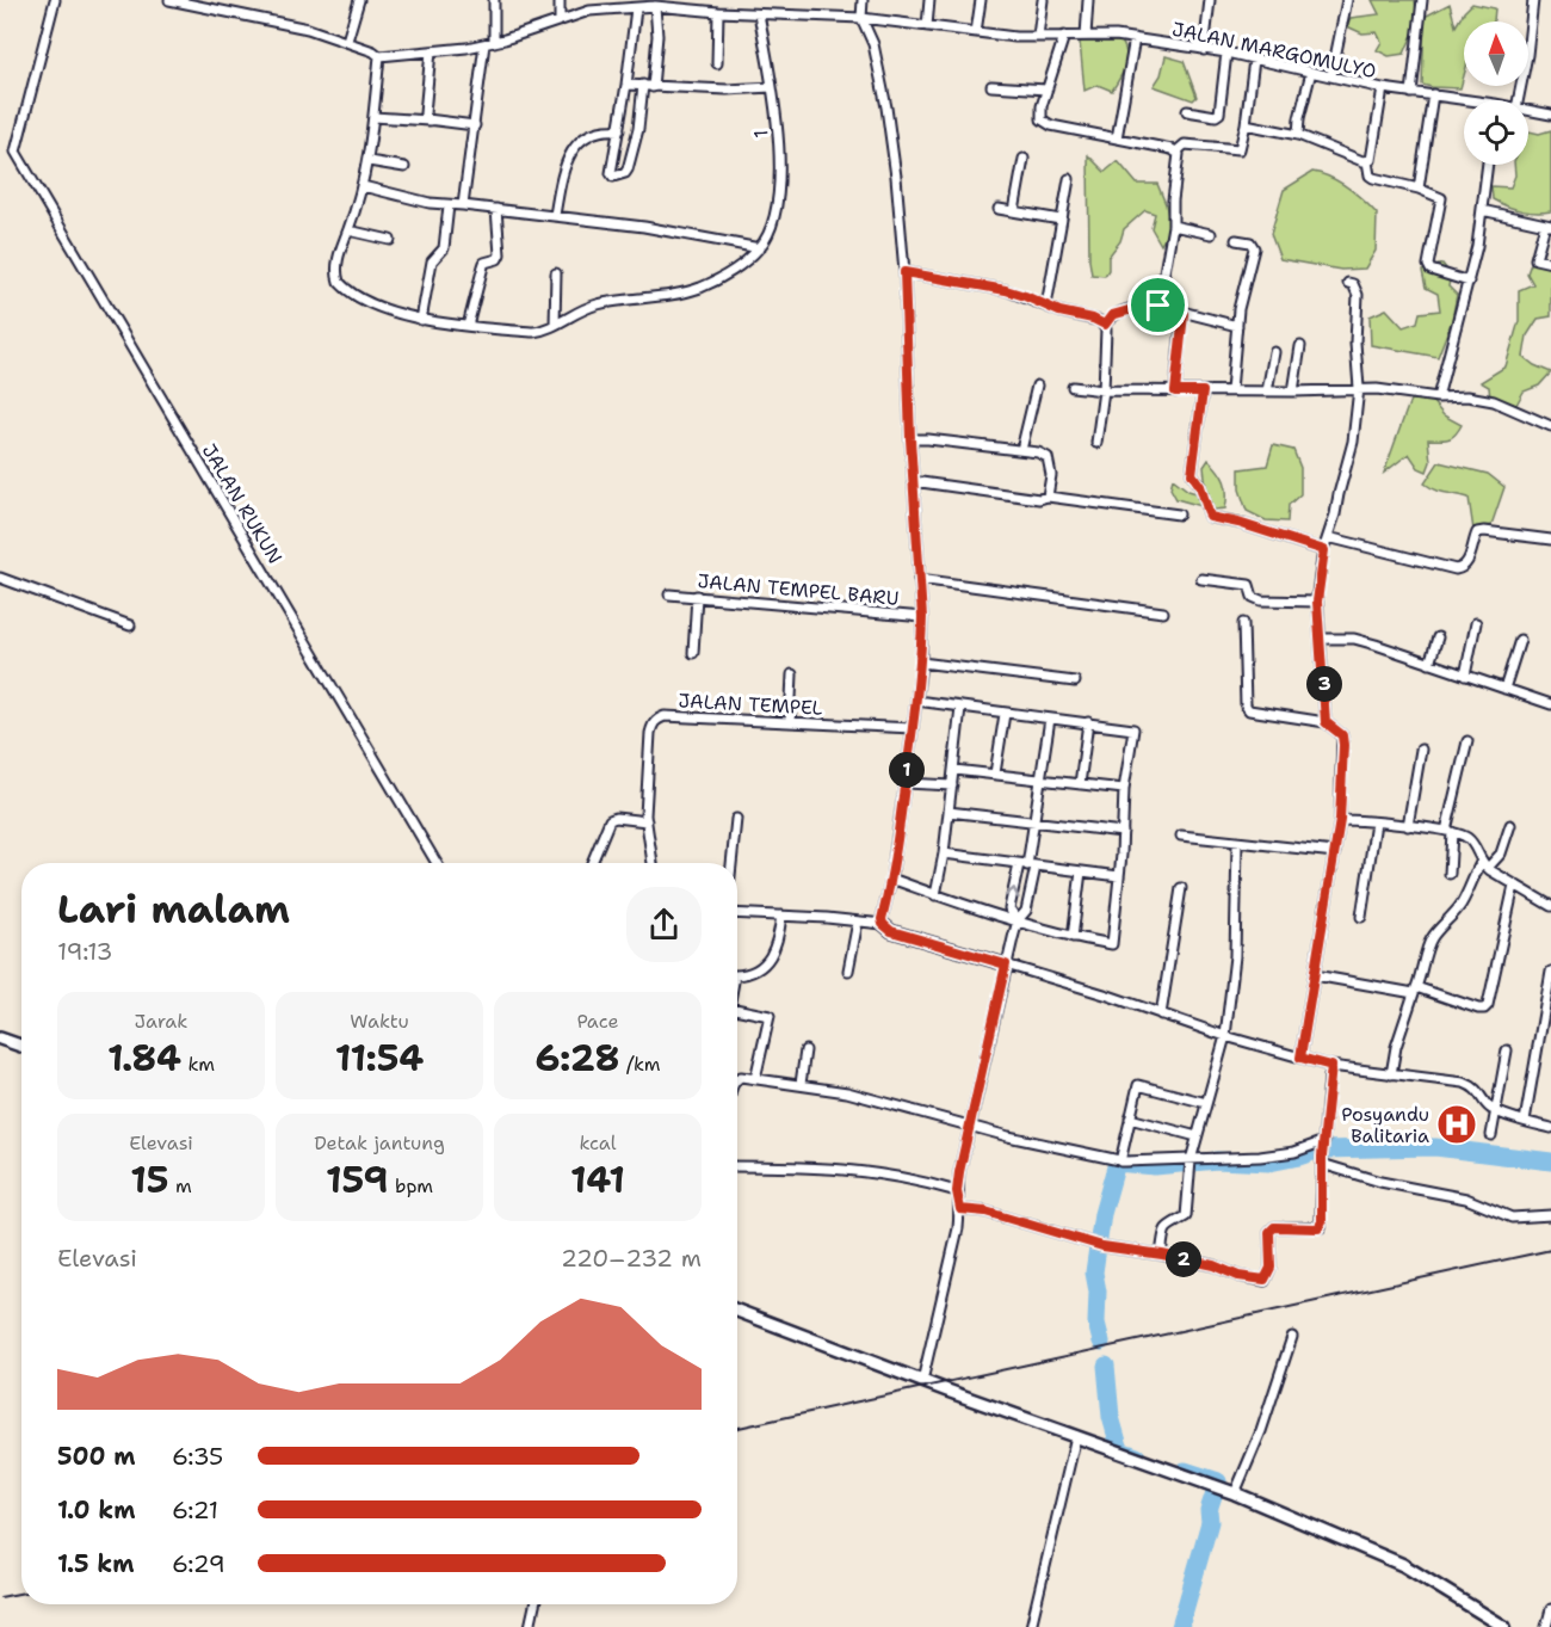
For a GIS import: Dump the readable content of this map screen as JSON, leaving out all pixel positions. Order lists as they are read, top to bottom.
{
  "streets": {
    "street": [
      "JALAN MARGOMULYO",
      "1",
      "JALAN RUKUN",
      "JALAN TEMPEL BARU",
      "JALAN TEMPEL"
    ]
  },
  "crossings": [
    ["JALAN MARGOMULYO", "1"]
  ],
  "places": {
    "hospital": ["Posyandu Balitaria"]
  },
  "north": "top",
  "page": {
    "pins": ["3", "1", "2"],
    "heading": ["Lari malam", "19:13"],
    "stats": [
      ["Jarak", "1.84 km"],
      ["Waktu", "11:54"],
      ["Pace", "6:28 /km"],
      ["Elevasi", "15 m"],
      ["Detak jantung", "159 bpm"],
      ["kcal", "141"]
    ],
    "chart": ["Elevasi", "220–232 m"],
    "list": [
      {
        "name": "500 m",
        "note": "6:35"
      },
      {
        "name": "1.0 km",
        "note": "6:21"
      },
      {
        "name": "1.5 km",
        "note": "6:29"
      }
    ]
  }
}
